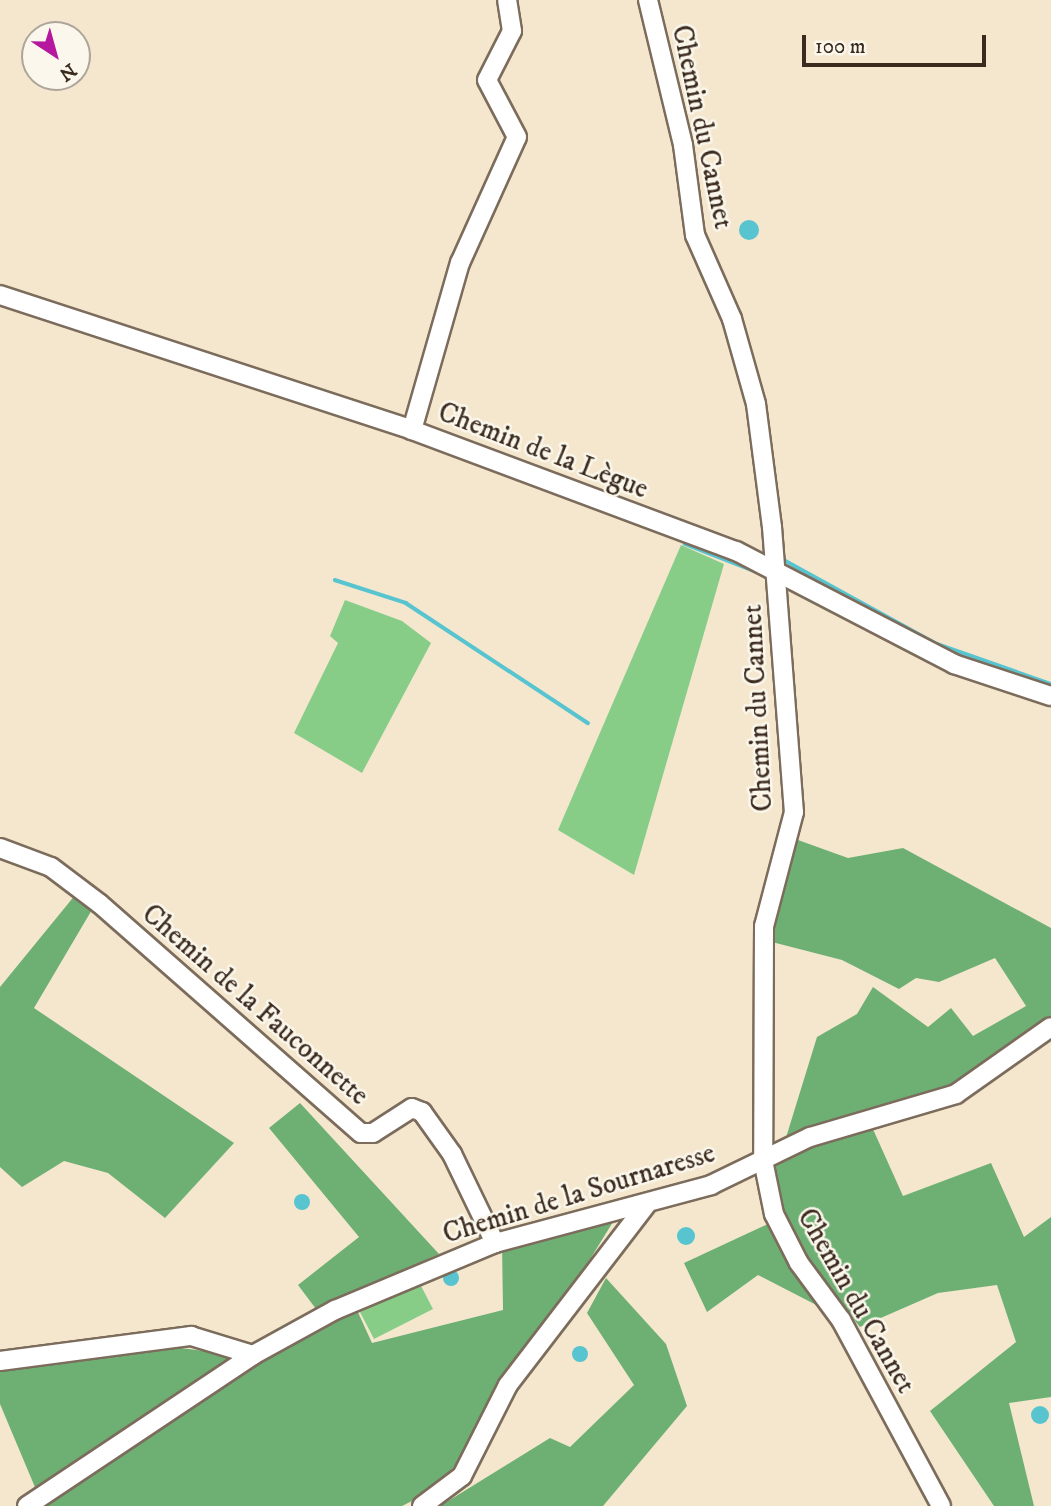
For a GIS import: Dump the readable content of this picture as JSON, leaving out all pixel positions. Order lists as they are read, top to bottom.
{
  "streets": {
    "street": [
      "Chemin du Cannet",
      "Chemin de la Lègue",
      "Chemin de la Fauconnette",
      "Chemin de la Sournaresse"
    ]
  },
  "crossings": [
    ["Chemin du Cannet", "Chemin de la Lègue"],
    ["Chemin du Cannet", "Chemin de la Sournaresse"],
    ["Chemin de la Fauconnette", "Chemin de la Sournaresse"]
  ],
  "scale_bar": "100 m",
  "north": "bottom right"
}
